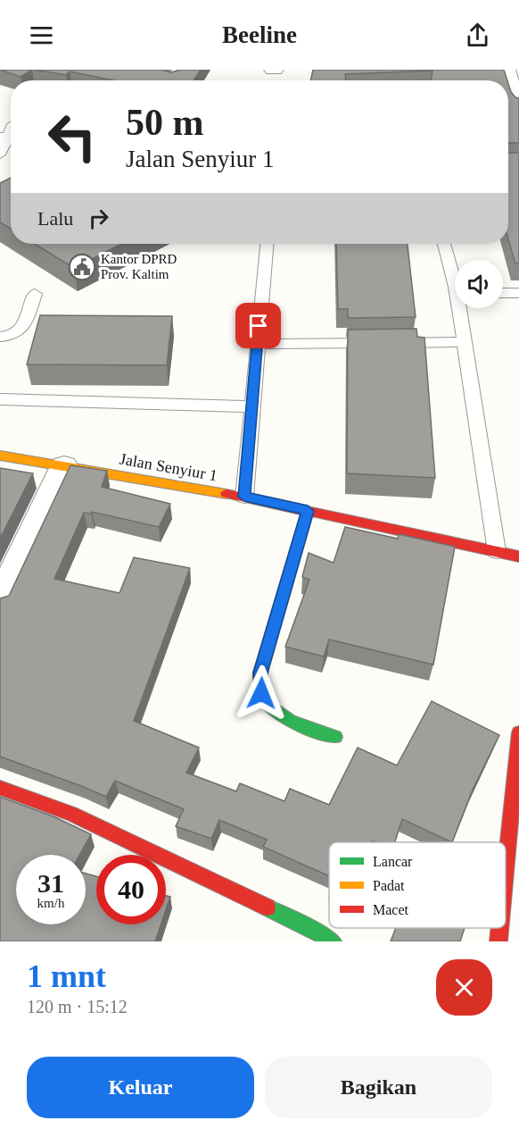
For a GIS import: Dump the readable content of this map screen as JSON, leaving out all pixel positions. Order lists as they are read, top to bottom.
{
  "streets": {
    "street": ["Jalan Senyiur 1"]
  },
  "places": {
    "public building": ["Kantor DPRD Prov. Kaltim"]
  },
  "legend": ["Lancar", "Padat", "Macet"],
  "page": {
    "header": "Beeline",
    "turn": ["50 m", "Jalan Senyiur 1"],
    "then": "Lalu",
    "speed": "31 km/h",
    "limit": "40",
    "heading": ["1 mnt", "120 m · 15:12"],
    "buttons": ["Keluar", "Bagikan"]
  }
}
